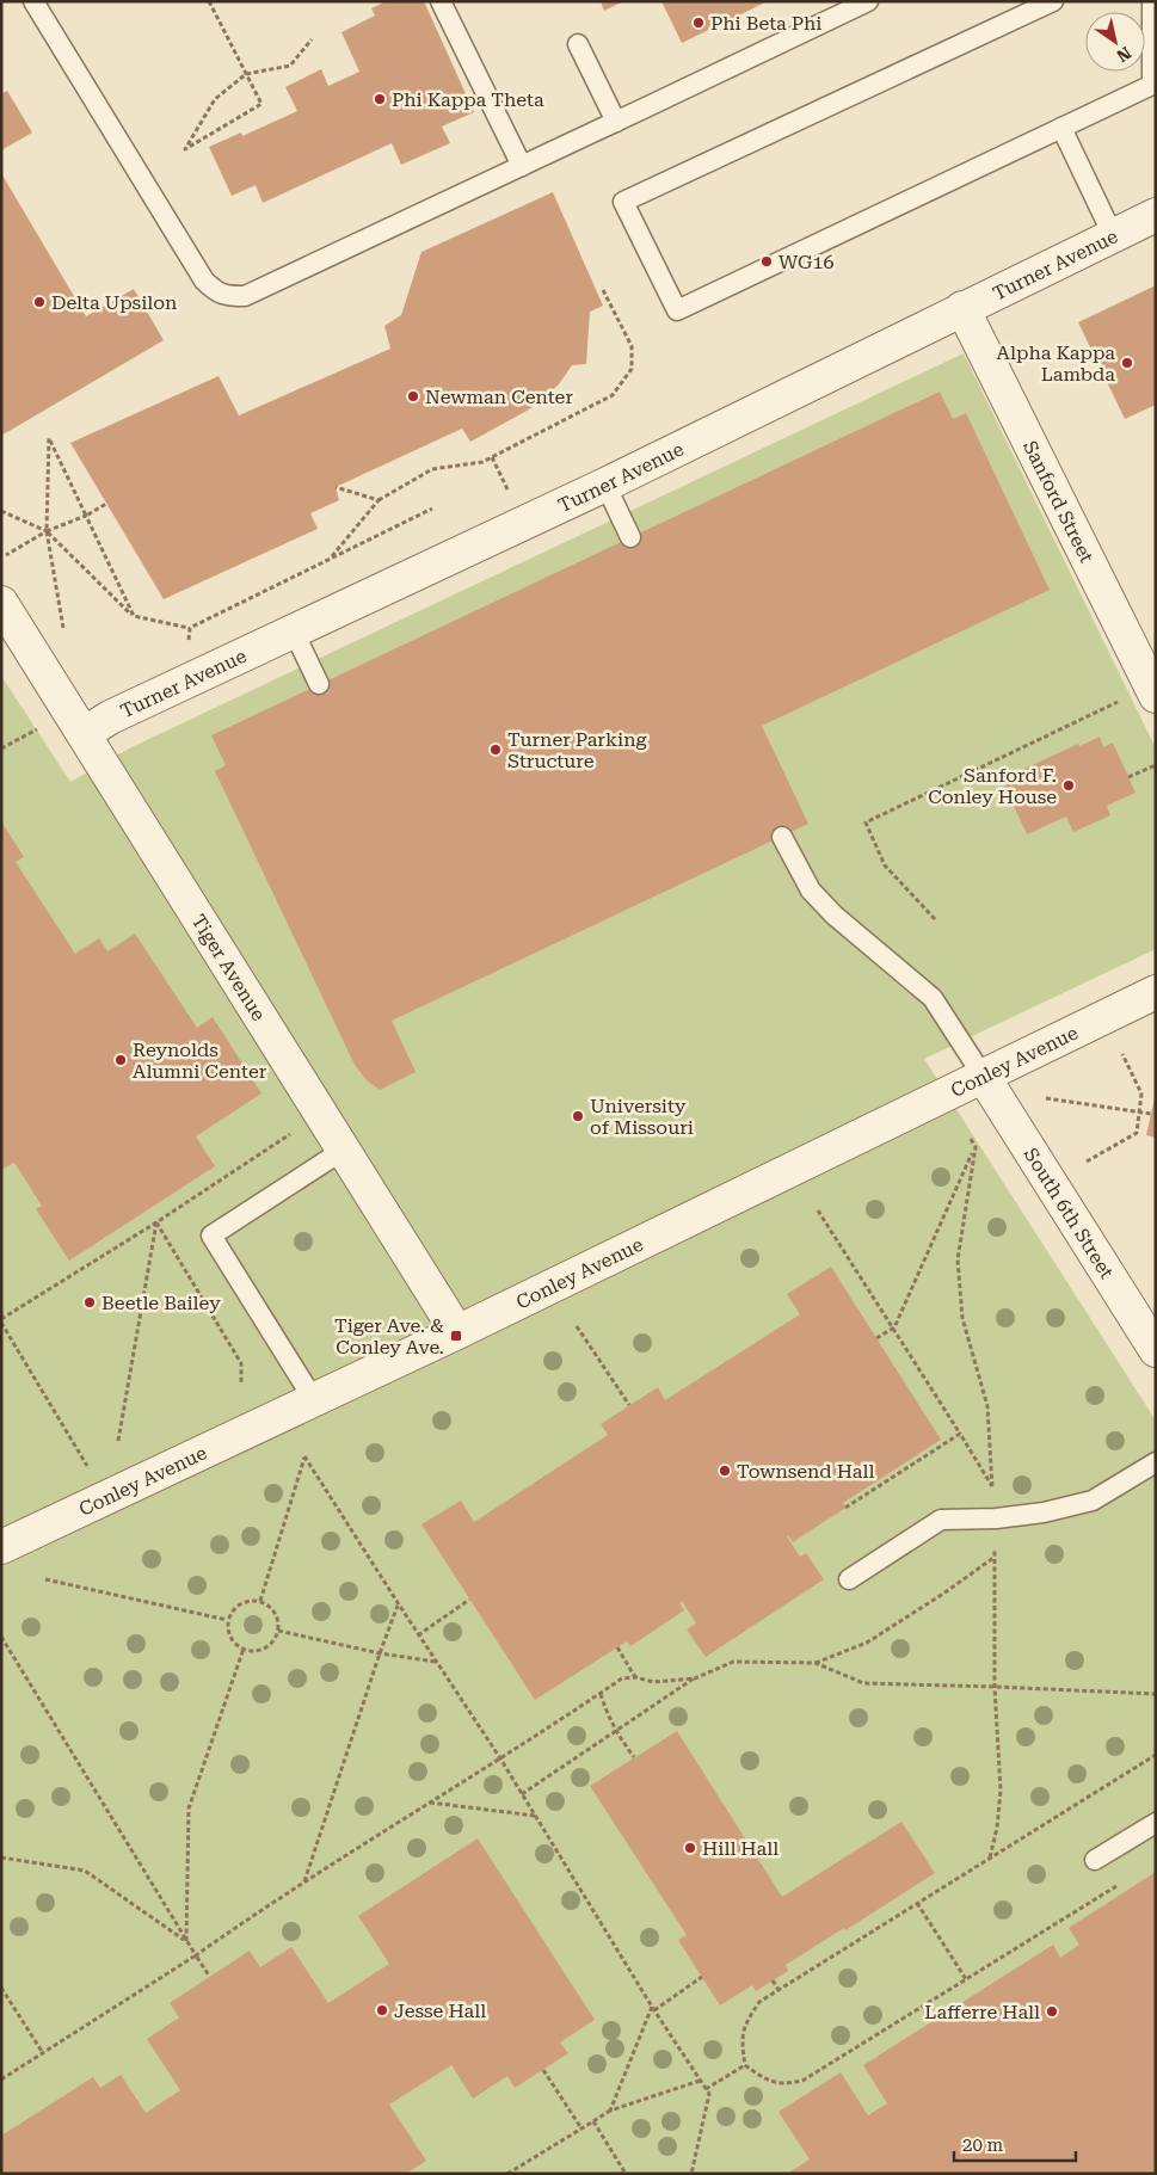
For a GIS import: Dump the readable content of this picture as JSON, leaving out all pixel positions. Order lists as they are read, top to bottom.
{
  "streets": {
    "street": [
      "Turner Avenue",
      "Sanford Street",
      "Tiger Avenue",
      "Conley Avenue",
      "South 6th Street"
    ]
  },
  "crossings": [
    ["Turner Avenue", "Sanford Street"],
    ["Turner Avenue", "Tiger Avenue"],
    ["Tiger Avenue", "Conley Avenue"],
    ["Conley Avenue", "South 6th Street"]
  ],
  "places": {
    "other": [
      "Phi Beta Phi",
      "Phi Kappa Theta",
      "WG16",
      "Delta Upsilon",
      "Alpha Kappa Lambda",
      "Newman Center",
      "Turner Parking Structure",
      "Sanford F. Conley House",
      "Reynolds Alumni Center",
      "University of Missouri",
      "Beetle Bailey",
      "Townsend Hall",
      "Hill Hall",
      "Jesse Hall",
      "Lafferre Hall"
    ],
    "transit": ["Tiger Ave. & Conley Ave."]
  },
  "scale_bar": "20 m",
  "north": "bottom right"
}
